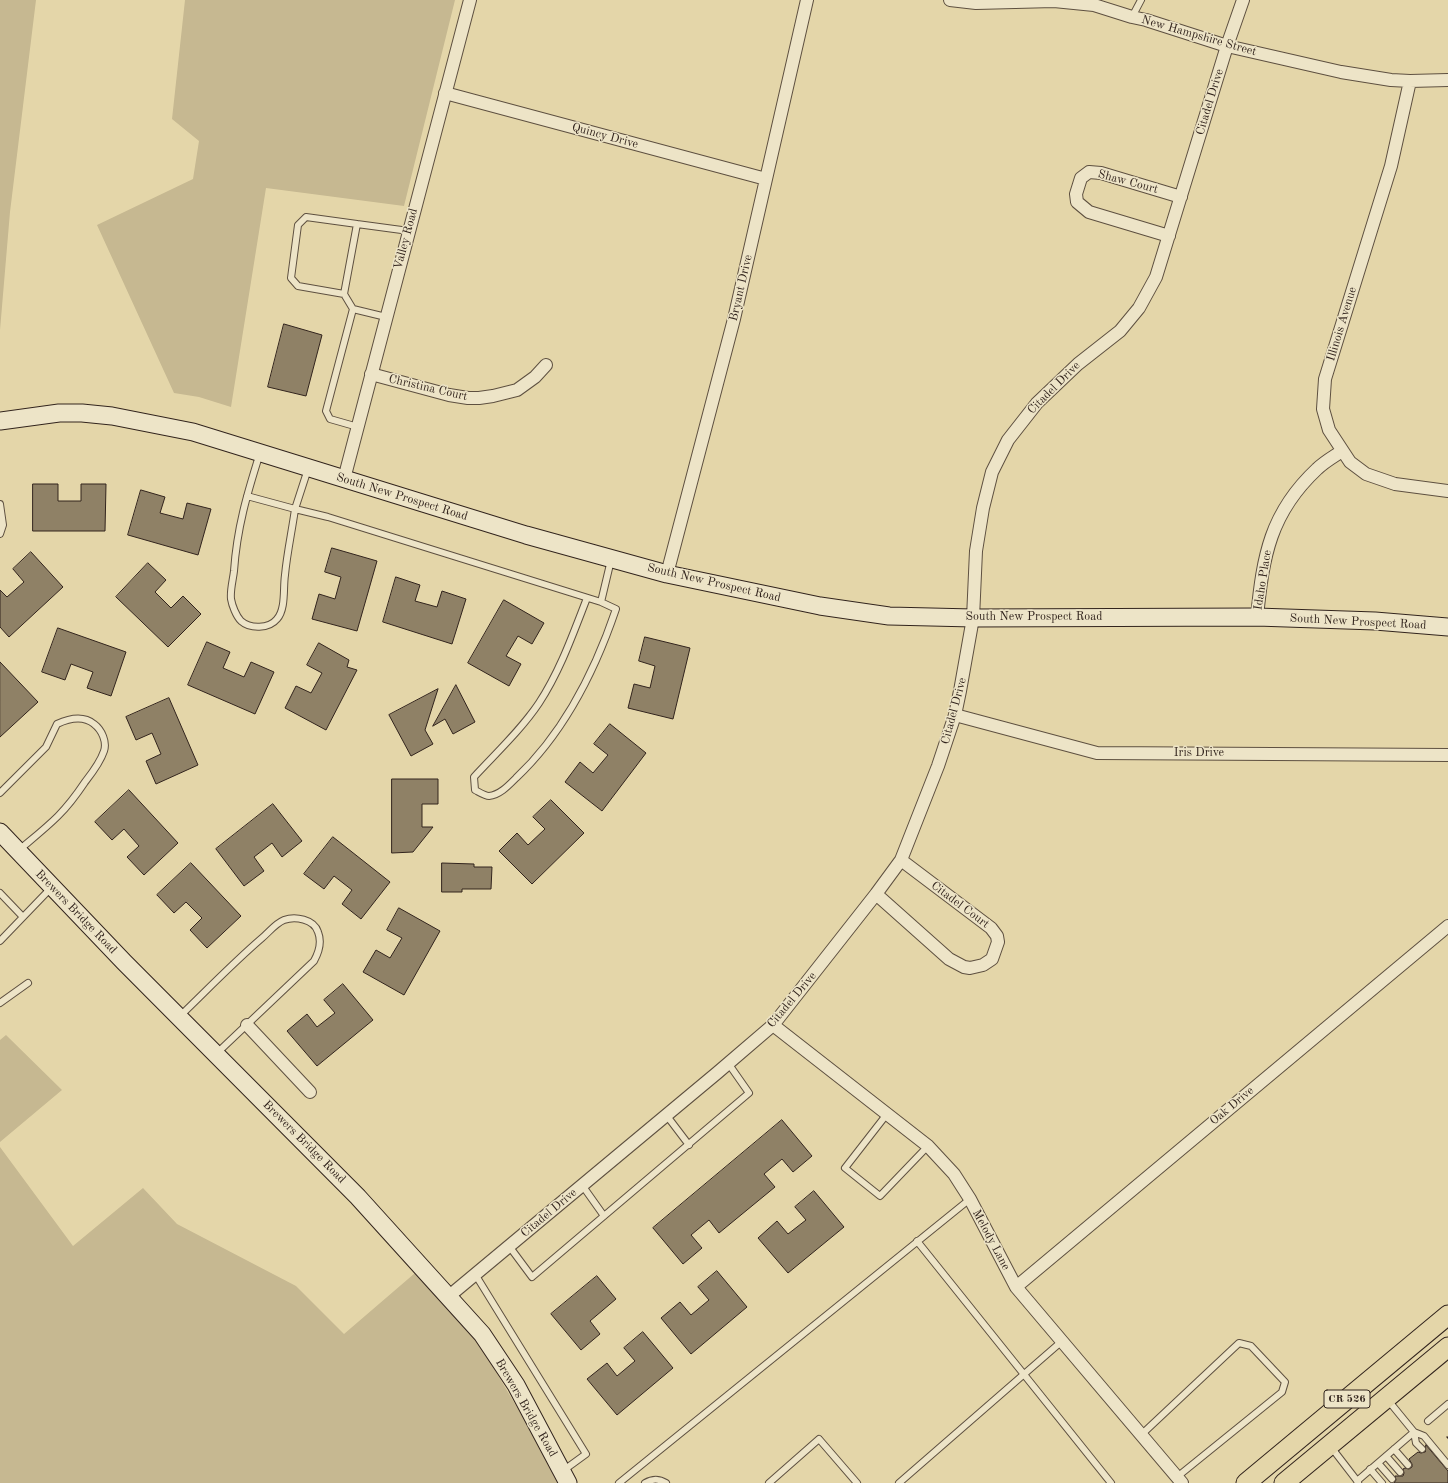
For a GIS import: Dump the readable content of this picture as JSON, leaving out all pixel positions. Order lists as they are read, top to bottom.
{
  "streets": {
    "main road": ["South New Prospect Road", "Brewers Bridge Road", "CR 526"],
    "street": [
      "New Hampshire Street",
      "Citadel Drive",
      "Quincy Drive",
      "Shaw Court",
      "Valley Road",
      "Bryant Drive",
      "Illinois Avenue",
      "Christina Court",
      "Idaho Place",
      "Iris Drive",
      "Citadel Court",
      "Oak Drive",
      "Melody Lane"
    ]
  },
  "crossings": [
    ["New Hampshire Street", "Citadel Drive"],
    ["New Hampshire Street", "Illinois Avenue"],
    ["Citadel Drive", "Shaw Court"],
    ["Citadel Drive", "South New Prospect Road"],
    ["Citadel Drive", "Iris Drive"],
    ["Citadel Drive", "Citadel Court"],
    ["Citadel Drive", "Brewers Bridge Road"],
    ["Citadel Drive", "Melody Lane"],
    ["Quincy Drive", "Valley Road"],
    ["Quincy Drive", "Bryant Drive"],
    ["Valley Road", "Christina Court"],
    ["Valley Road", "South New Prospect Road"],
    ["Bryant Drive", "South New Prospect Road"],
    ["Illinois Avenue", "Idaho Place"],
    ["South New Prospect Road", "Idaho Place"],
    ["Oak Drive", "Melody Lane"]
  ]
}
